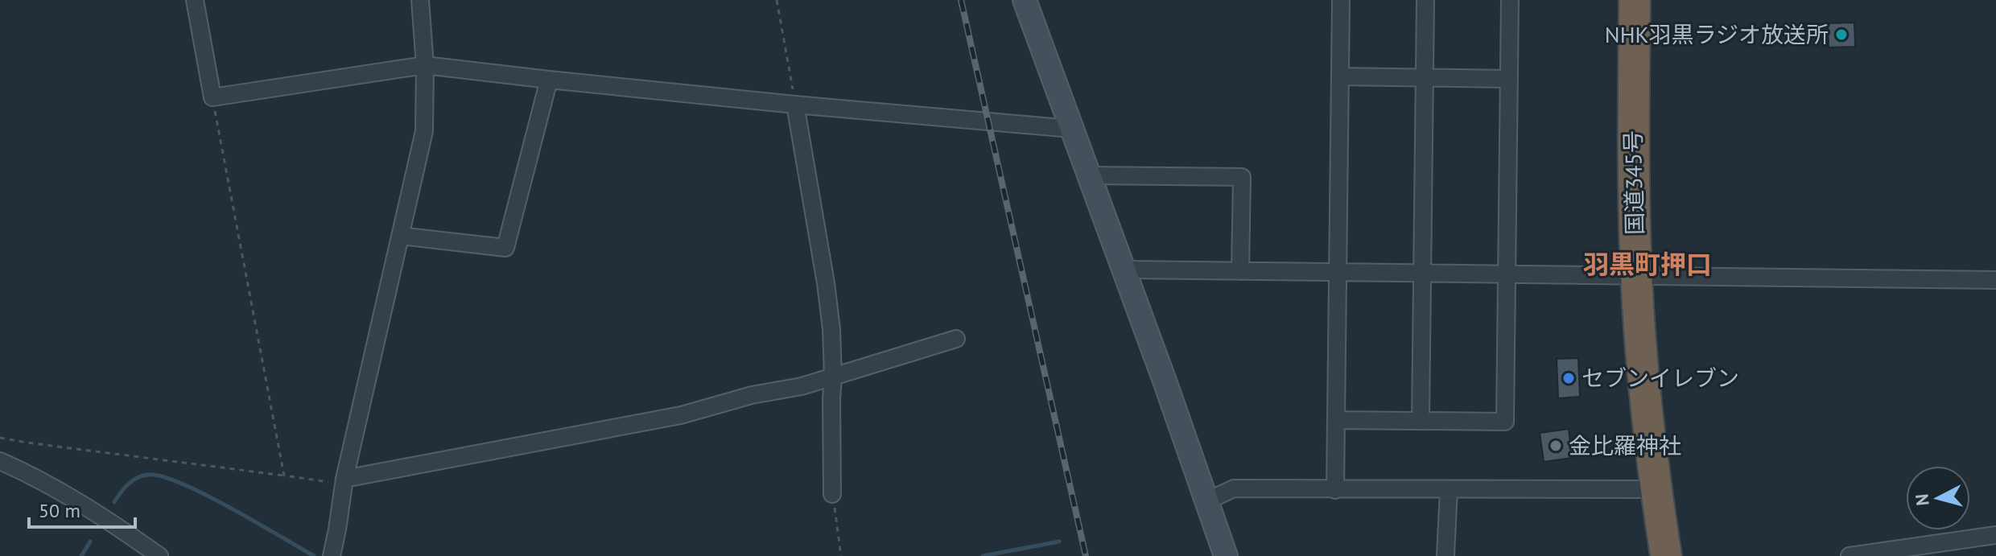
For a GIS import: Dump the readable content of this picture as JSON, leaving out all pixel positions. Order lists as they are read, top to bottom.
{
  "streets": {
    "highway": ["国道345号"]
  },
  "districts": ["羽黒町押口"],
  "places": ["NHK羽黒ラジオ放送所", "セブンイレブン", "金比羅神社"],
  "scale_bar": "50 m",
  "north": "left"
}
